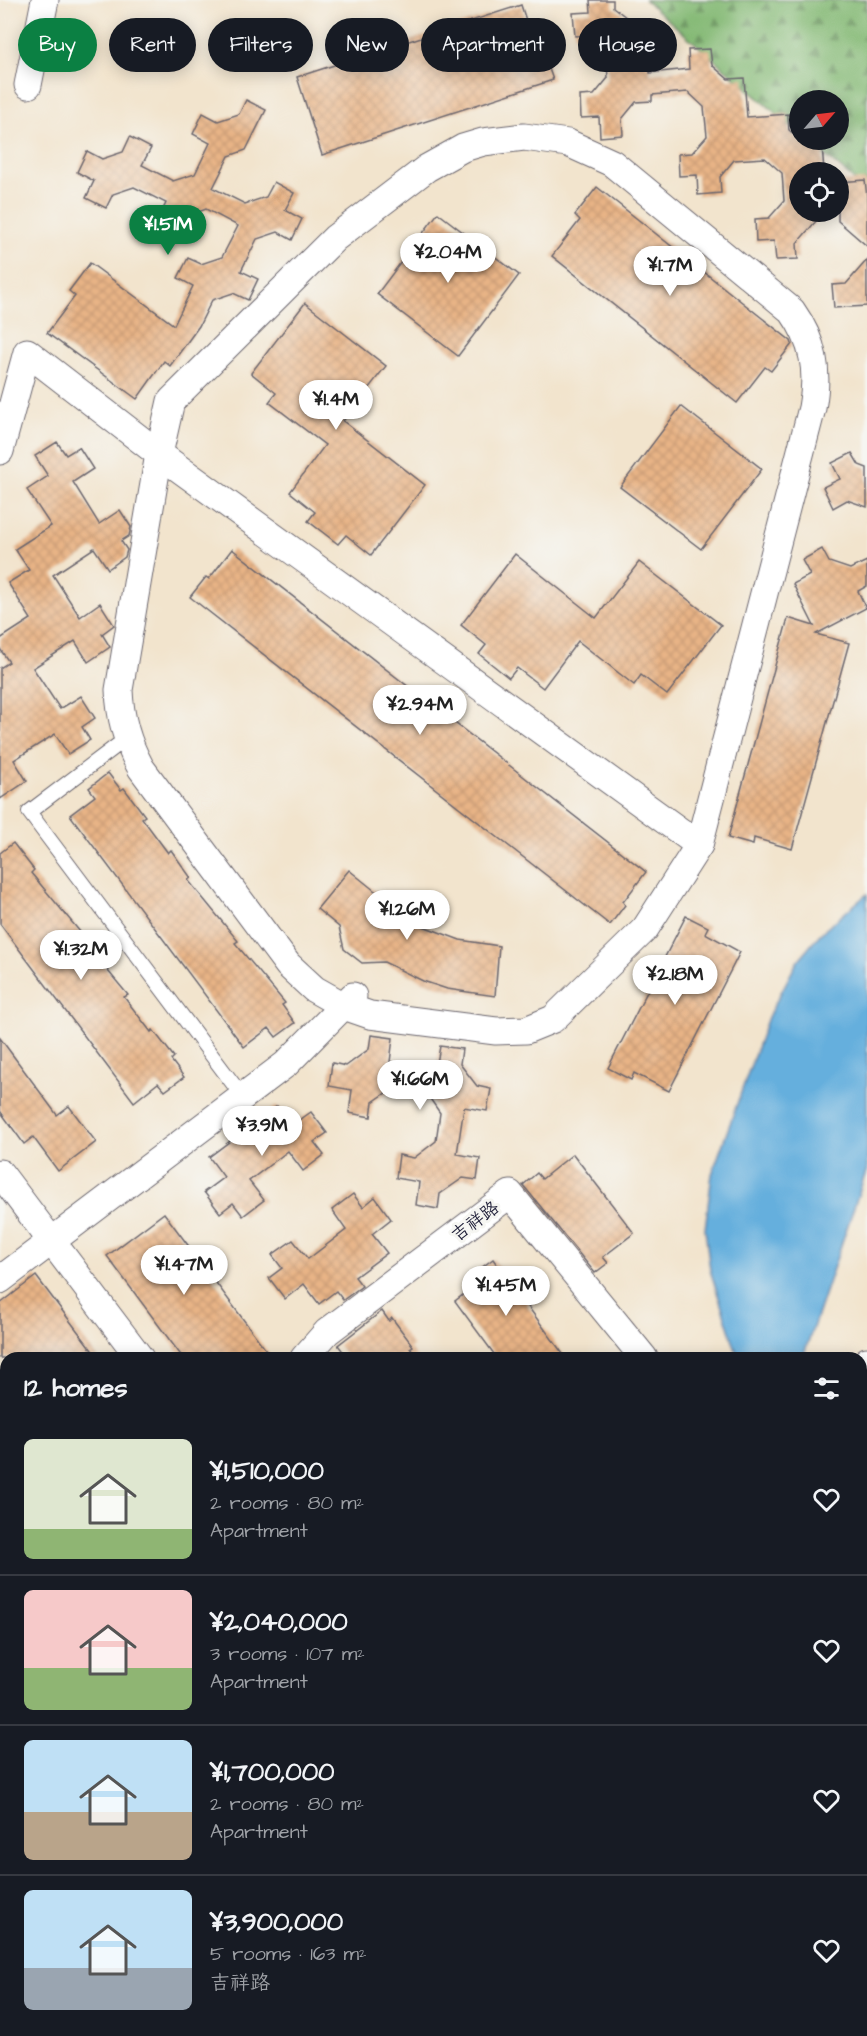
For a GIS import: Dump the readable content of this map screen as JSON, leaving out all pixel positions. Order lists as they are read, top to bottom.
{
  "streets": {
    "street": ["吉祥路"]
  },
  "north": "top right",
  "page": {
    "chip": [
      "Buy",
      "Rent",
      "Filters",
      "New",
      "Apartment",
      "House"
    ],
    "price": [
      "¥1.51M",
      "¥2.04M",
      "¥1.7M",
      "¥1.4M",
      "¥2.94M",
      "¥1.26M",
      "¥1.32M",
      "¥2.18M",
      "¥1.66M",
      "¥3.9M",
      "¥1.47M",
      "¥1.45M"
    ],
    "heading": "12 homes",
    "list": [
      {
        "name": "¥1,510,000",
        "note": "2 rooms · 80 m² · Apartment"
      },
      {
        "name": "¥2,040,000",
        "note": "3 rooms · 107 m² · Apartment"
      },
      {
        "name": "¥1,700,000",
        "note": "2 rooms · 80 m² · Apartment"
      },
      {
        "name": "¥3,900,000",
        "note": "5 rooms · 163 m² · 吉祥路"
      }
    ]
  }
}
